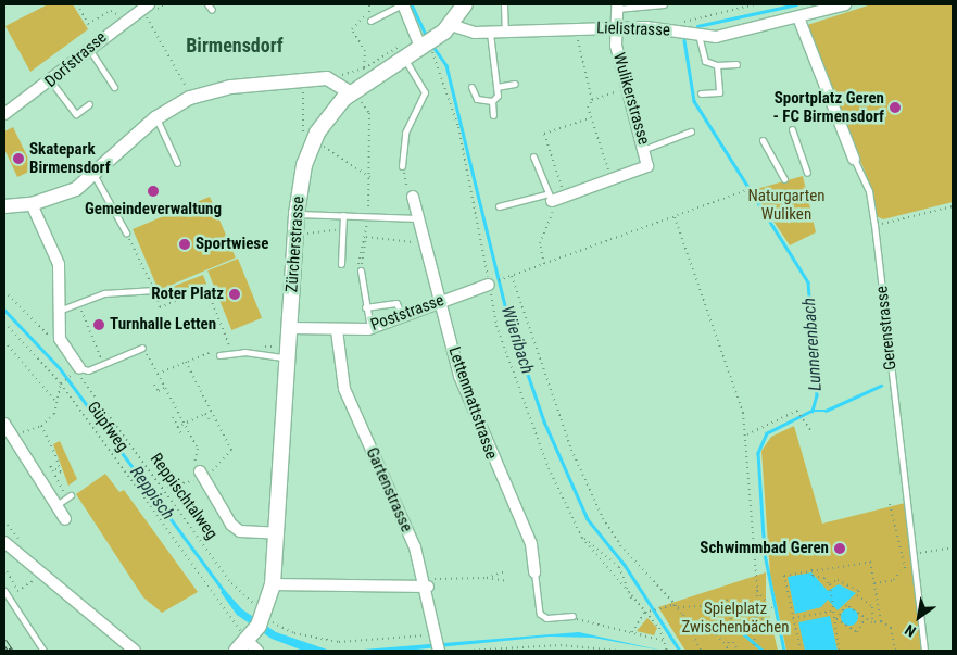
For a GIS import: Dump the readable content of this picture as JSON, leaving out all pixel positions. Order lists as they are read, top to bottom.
{
  "streets": {
    "main road": ["Zürcherstrasse"],
    "street": [
      "Lielistrasse",
      "Dorfstrasse",
      "Wulikerstrasse",
      "Poststrasse",
      "Gerenstrasse",
      "Lettenmattstrasse",
      "Gartenstrasse"
    ],
    "path": ["Güpfweg", "Reppischtalweg"]
  },
  "crossings": [
    ["Lielistrasse", "Wulikerstrasse"],
    ["Lielistrasse", "Zürcherstrasse"],
    ["Lielistrasse", "Gerenstrasse"],
    ["Zürcherstrasse", "Poststrasse"],
    ["Zürcherstrasse", "Güpfweg"],
    ["Zürcherstrasse", "Reppischtalweg"],
    ["Poststrasse", "Lettenmattstrasse"],
    ["Poststrasse", "Gartenstrasse"],
    ["Gartenstrasse", "Reppischtalweg"]
  ],
  "districts": ["Birmensdorf"],
  "water": ["Wüeribach", "Lunnerenbach", "Reppisch"],
  "parks": ["Naturgarten Wuliken", "Spielplatz Zwischenbächen"],
  "places": [
    "Sportplatz Geren - FC Birmensdorf",
    "Skatepark Birmensdorf",
    "Gemeindeverwaltung",
    "Sportwiese",
    "Roter Platz",
    "Turnhalle Letten",
    "Schwimmbad Geren"
  ],
  "north": "bottom left"
}
